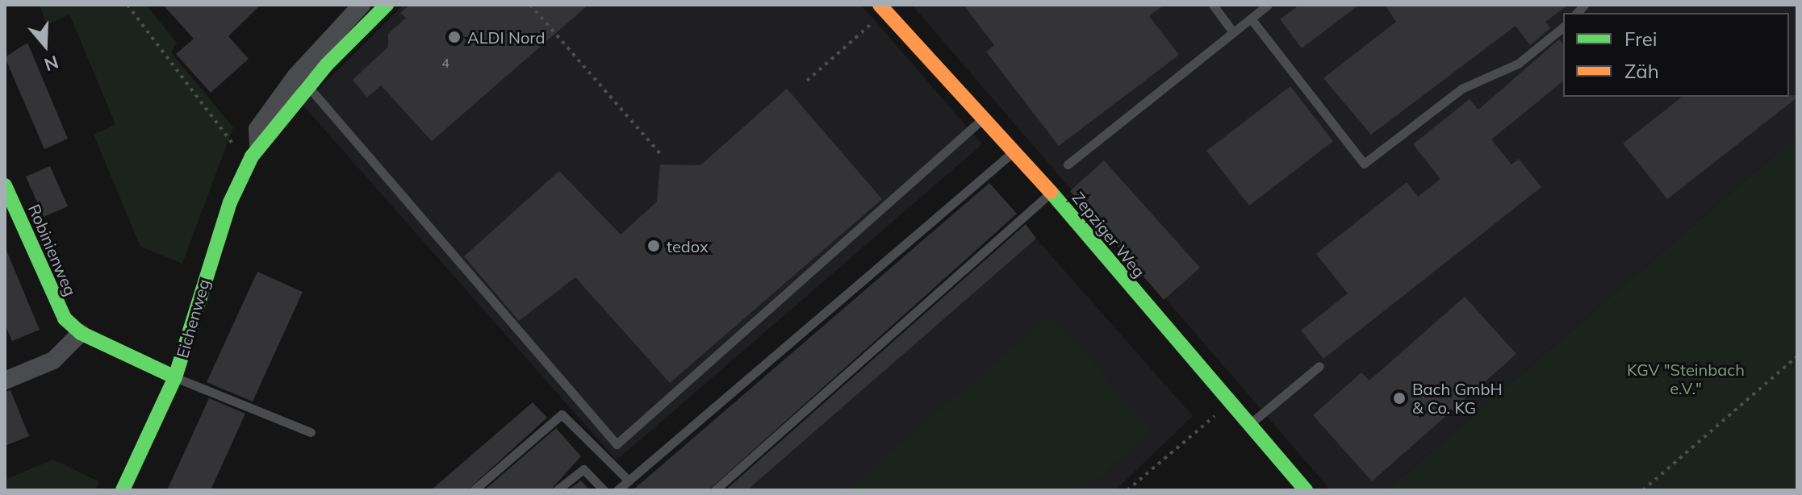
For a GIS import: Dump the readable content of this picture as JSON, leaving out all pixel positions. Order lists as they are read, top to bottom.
{
  "streets": {
    "street": ["Zepziger Weg", "Robinienweg", "Eichenweg"]
  },
  "crossings": [
    ["Robinienweg", "Eichenweg"]
  ],
  "parks": ["KGV \"Steinbach e.V.\""],
  "places": ["ALDI Nord", "tedox", "Bach GmbH & Co. KG"],
  "house_numbers": ["4"],
  "legend": ["Frei", "Zäh"],
  "north": "bottom"
}
